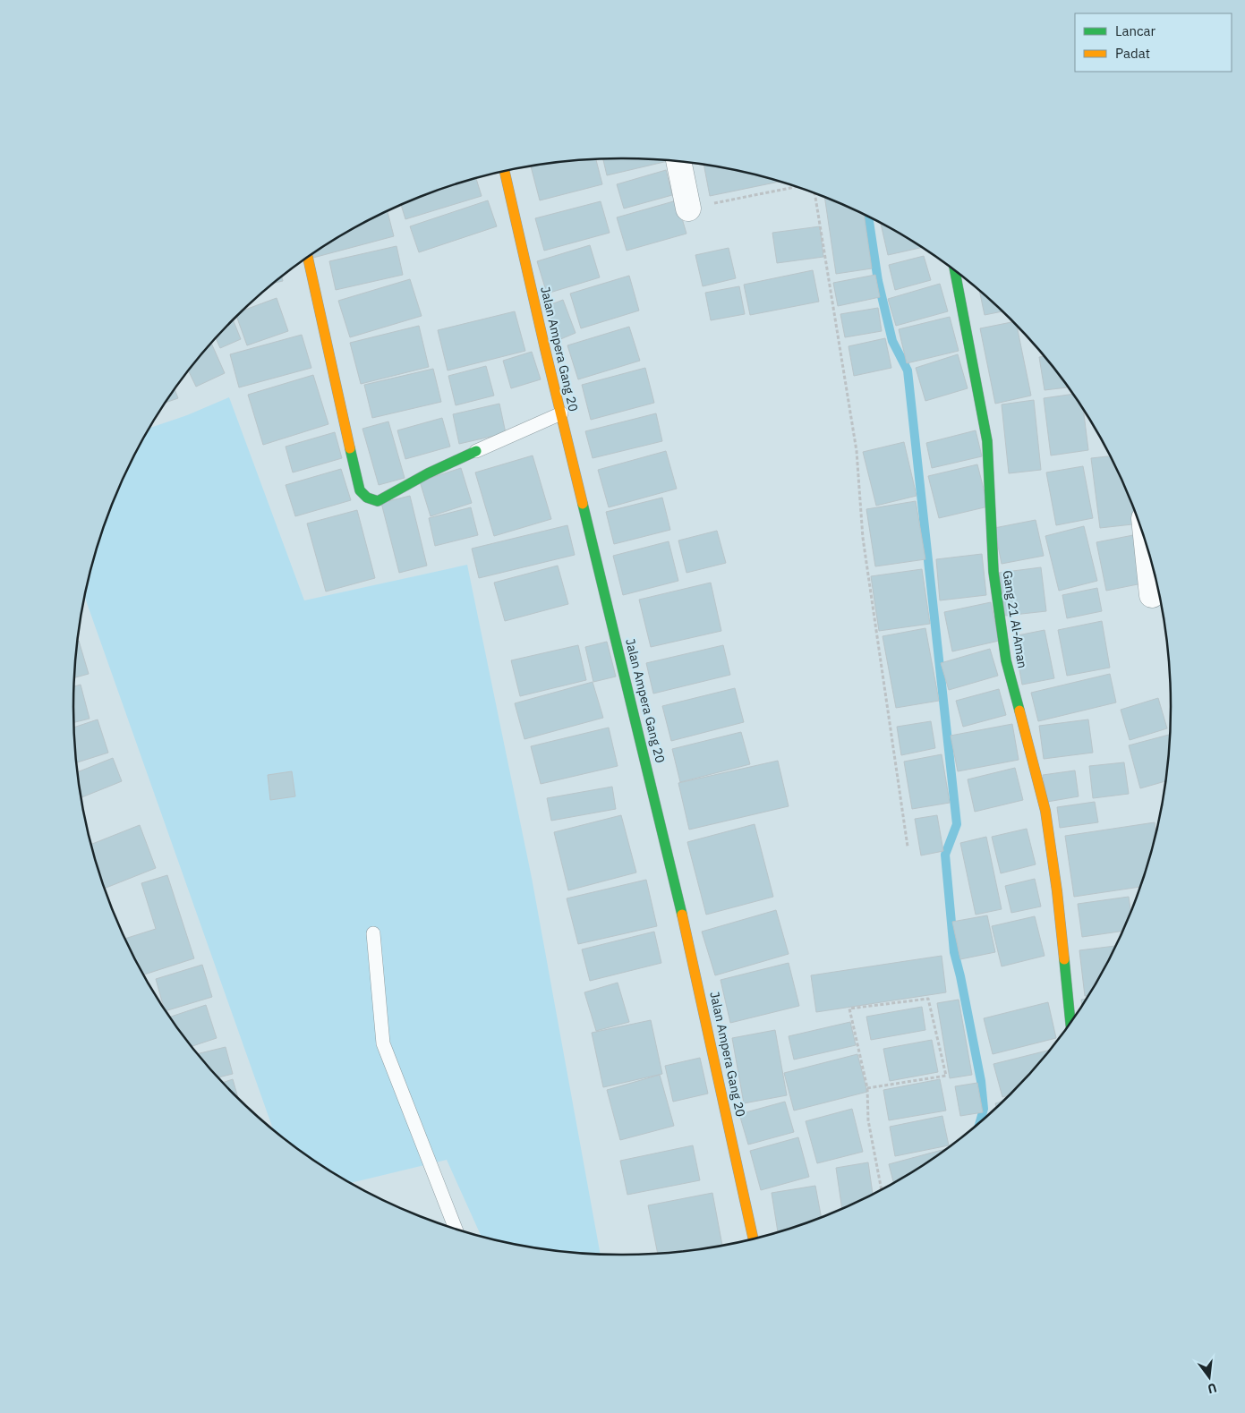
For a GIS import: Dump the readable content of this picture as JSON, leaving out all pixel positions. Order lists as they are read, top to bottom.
{
  "streets": {
    "street": ["Jalan Ampera Gang 20", "Gang 21 Al-Aman"]
  },
  "legend": ["Lancar", "Padat"],
  "north": "bottom"
}
